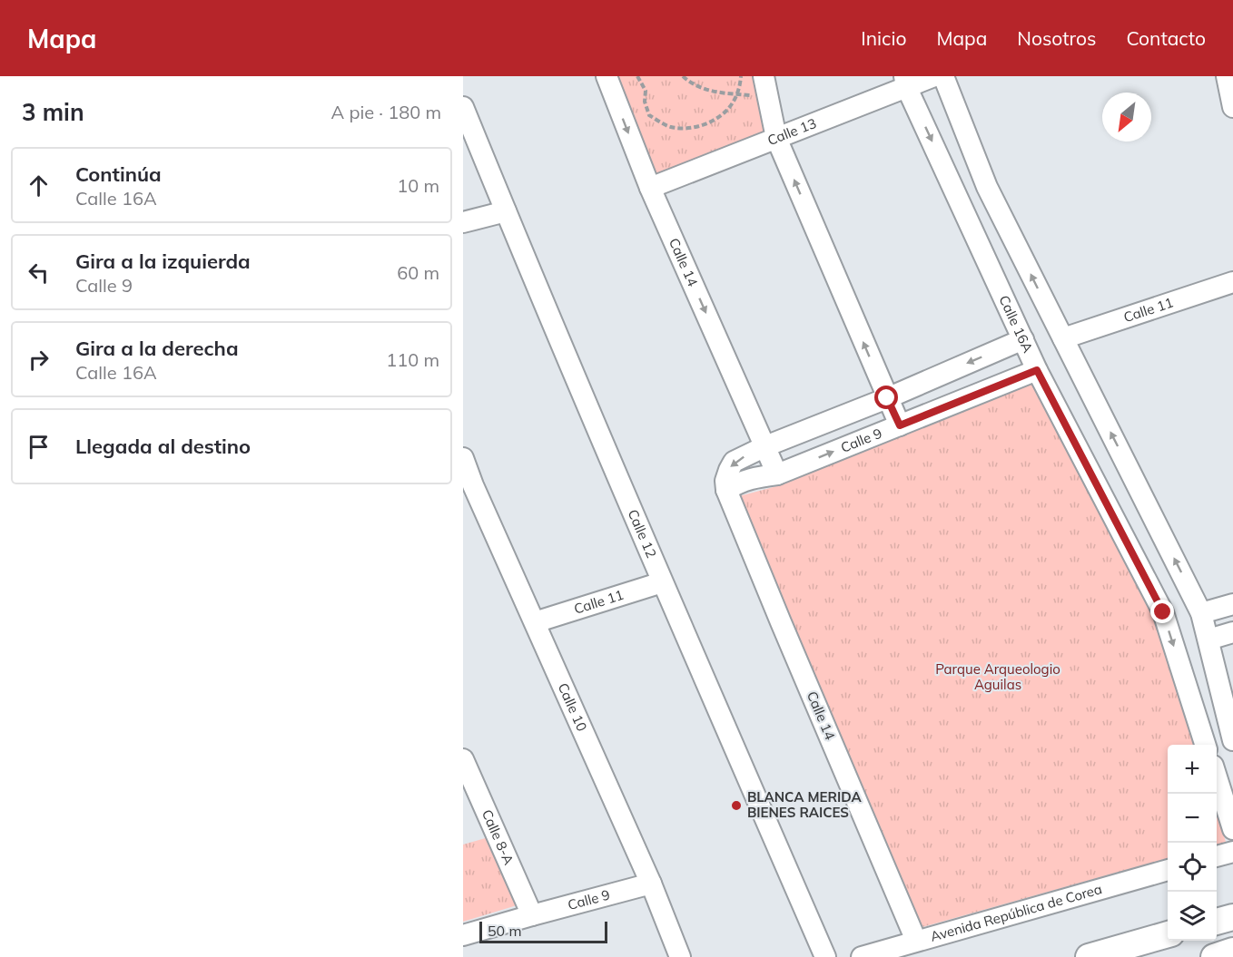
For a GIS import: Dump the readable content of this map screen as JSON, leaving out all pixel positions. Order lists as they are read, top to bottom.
{
  "streets": {
    "street": [
      "Calle 13",
      "Calle 14",
      "Calle 11",
      "Calle 16A",
      "Calle 9",
      "Calle 12",
      "Calle 10",
      "Calle 8-A",
      "Avenida República de Corea"
    ]
  },
  "crossings": [
    ["Calle 13", "Calle 14"],
    ["Calle 13", "Calle 16A"],
    ["Calle 14", "Calle 9"],
    ["Calle 14", "Avenida República de Corea"],
    ["Calle 11", "Calle 12"],
    ["Calle 11", "Calle 10"],
    ["Calle 16A", "Calle 9"],
    ["Calle 9", "Calle 10"],
    ["Calle 9", "Calle 8-A"]
  ],
  "parks": ["Parque Arqueologio Aguilas"],
  "places": ["BLANCA MERIDA BIENES RAICES"],
  "scale_bar": "50 m",
  "north": "bottom left",
  "page": {
    "header": "Mapa",
    "nav": [
      "Inicio",
      "Mapa",
      "Nosotros",
      "Contacto"
    ],
    "heading": ["3 min", "A pie · 180 m"],
    "list": [
      ["Continúa", "Calle 16A", "10 m"],
      ["Gira a la izquierda", "Calle 9", "60 m"],
      ["Gira a la derecha", "Calle 16A", "110 m"],
      "Llegada al destino"
    ],
    "map_buttons": ["+", "−"],
    "scale": "50 m"
  }
}
